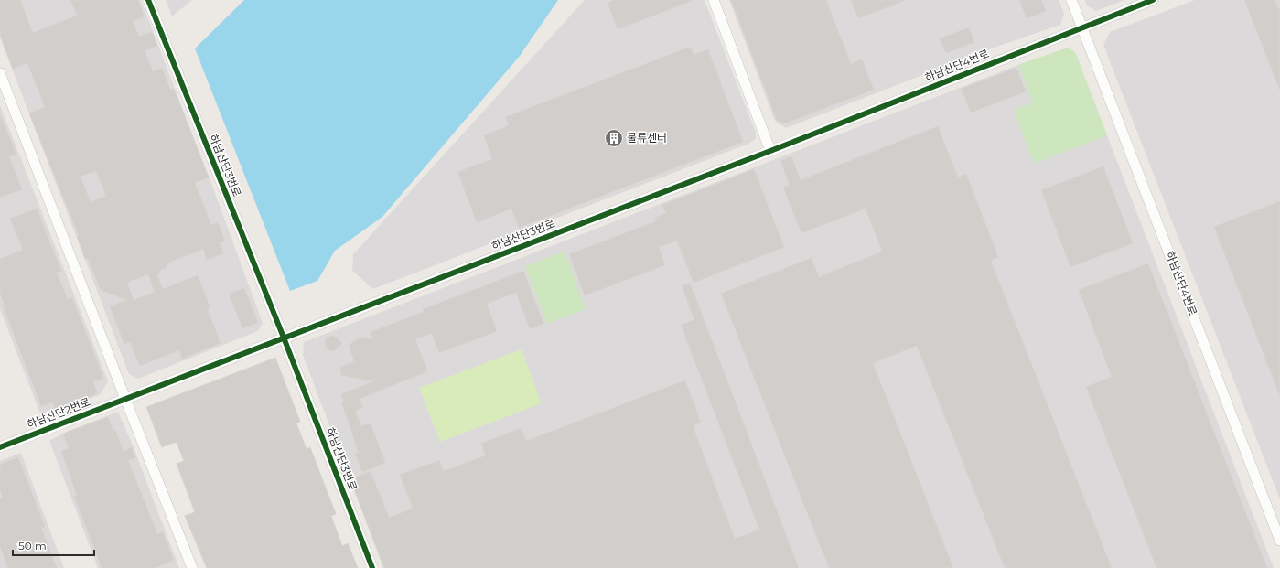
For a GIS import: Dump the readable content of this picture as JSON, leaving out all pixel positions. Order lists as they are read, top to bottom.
{
  "streets": {
    "street": ["하남산단4번로", "하남산단3번로", "하남산단2번로"]
  },
  "crossings": [
    ["하남산단4번로", "하남산단3번로"],
    ["하남산단3번로", "하남산단2번로"]
  ],
  "places": {
    "building": ["물류센터"]
  },
  "scale_bar": "50 m"
}
